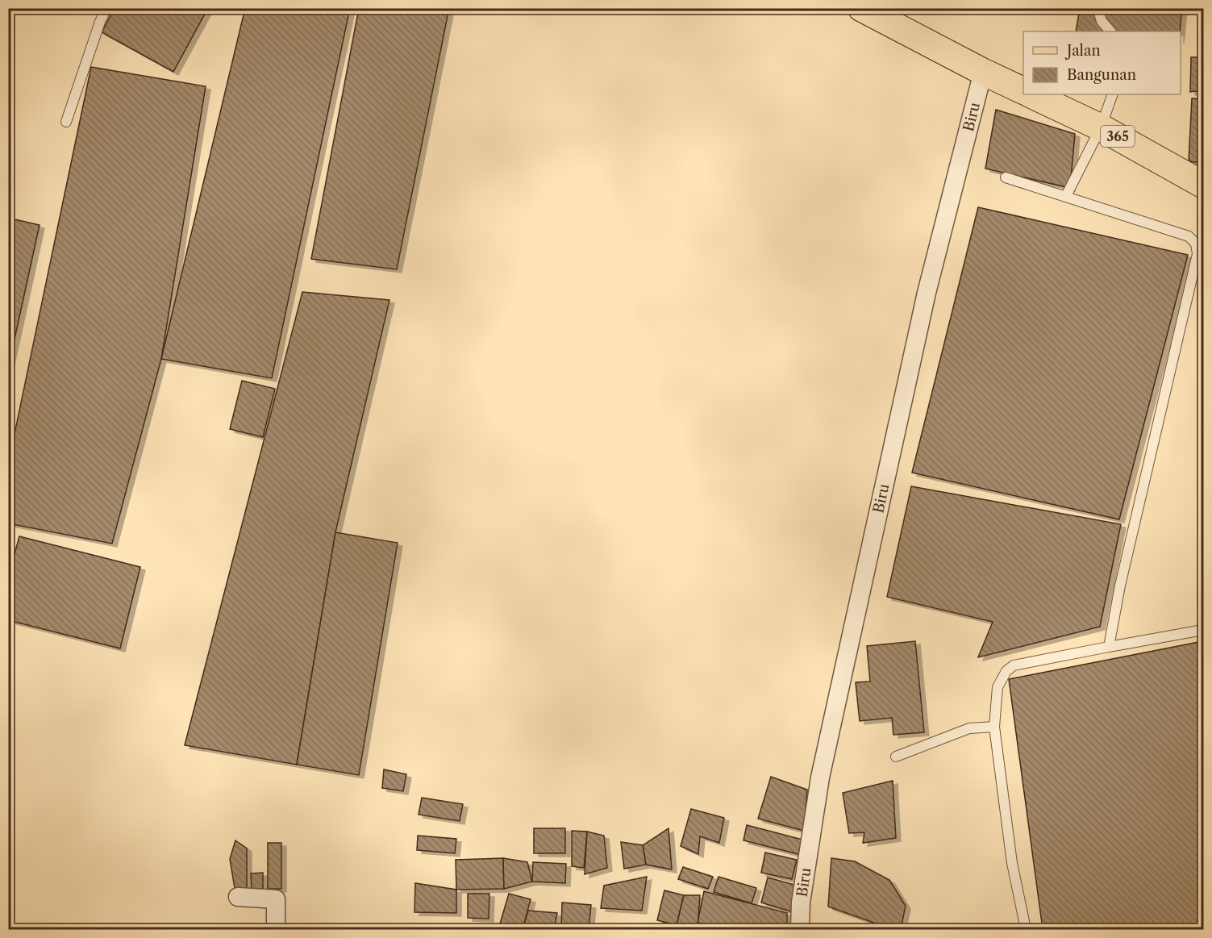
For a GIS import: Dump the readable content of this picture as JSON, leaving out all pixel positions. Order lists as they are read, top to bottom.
{
  "streets": {
    "main road": ["365"],
    "street": ["Biru"]
  },
  "legend": ["Jalan", "Bangunan"]
}
